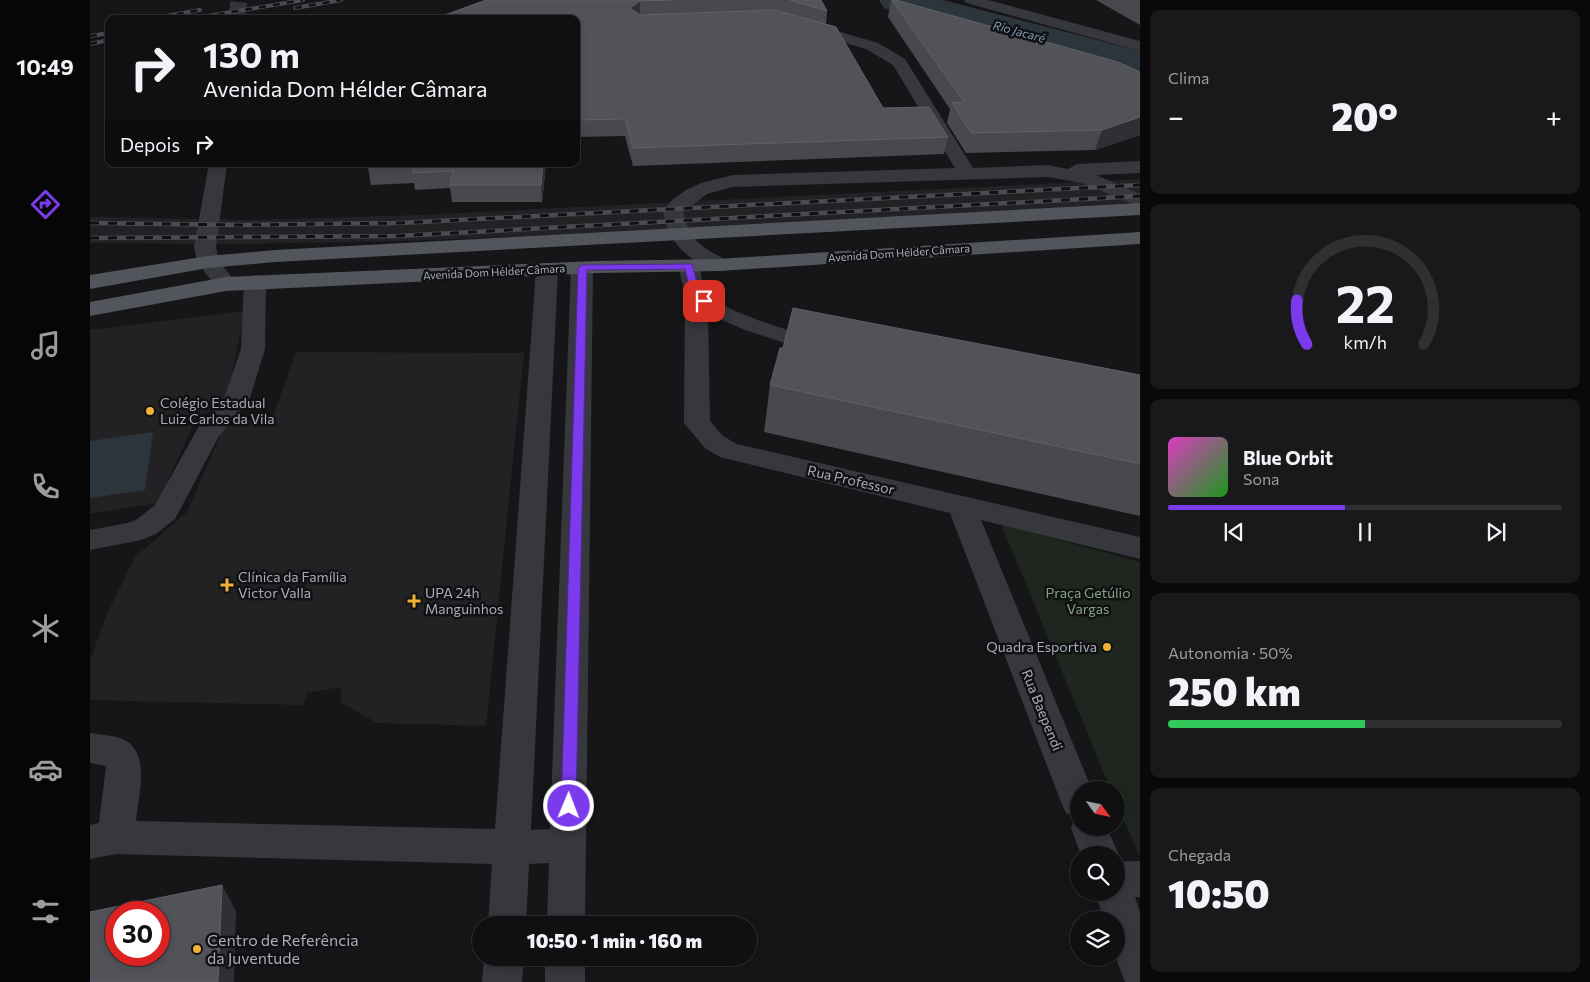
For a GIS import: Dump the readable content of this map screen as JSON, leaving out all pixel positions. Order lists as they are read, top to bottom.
{
  "streets": {
    "main road": ["Avenida Dom Hélder Câmara"],
    "street": ["Rua Professor", "Rua Baependi"]
  },
  "crossings": [
    ["Avenida Dom Hélder Câmara", "Rua Professor"],
    ["Rua Professor", "Rua Baependi"]
  ],
  "water": ["Rio Jacaré"],
  "parks": ["Praça Getúlio Vargas"],
  "places": {
    "other": ["Colégio Estadual Luiz Carlos da Vila", "Quadra Esportiva", "Centro de Referência da Juventude"],
    "health": ["Clínica da Família Victor Valla", "UPA 24h Manguinhos"]
  },
  "north": "bottom right",
  "page": {
    "tabs": "10:49",
    "tile": [
      "Clima",
      ["Autonomia · 50%", "250 km"],
      ["Chegada", "10:50"]
    ],
    "turn": ["130 m", "Avenida Dom Hélder Câmara"],
    "heat": ["−", "20°", "+"],
    "then": "Depois",
    "song": ["Blue Orbit", "Sona"],
    "limit": "30",
    "trip": "10:50 · 1 min · 160 m",
    "gauge": ["22", "km/h"]
  }
}
